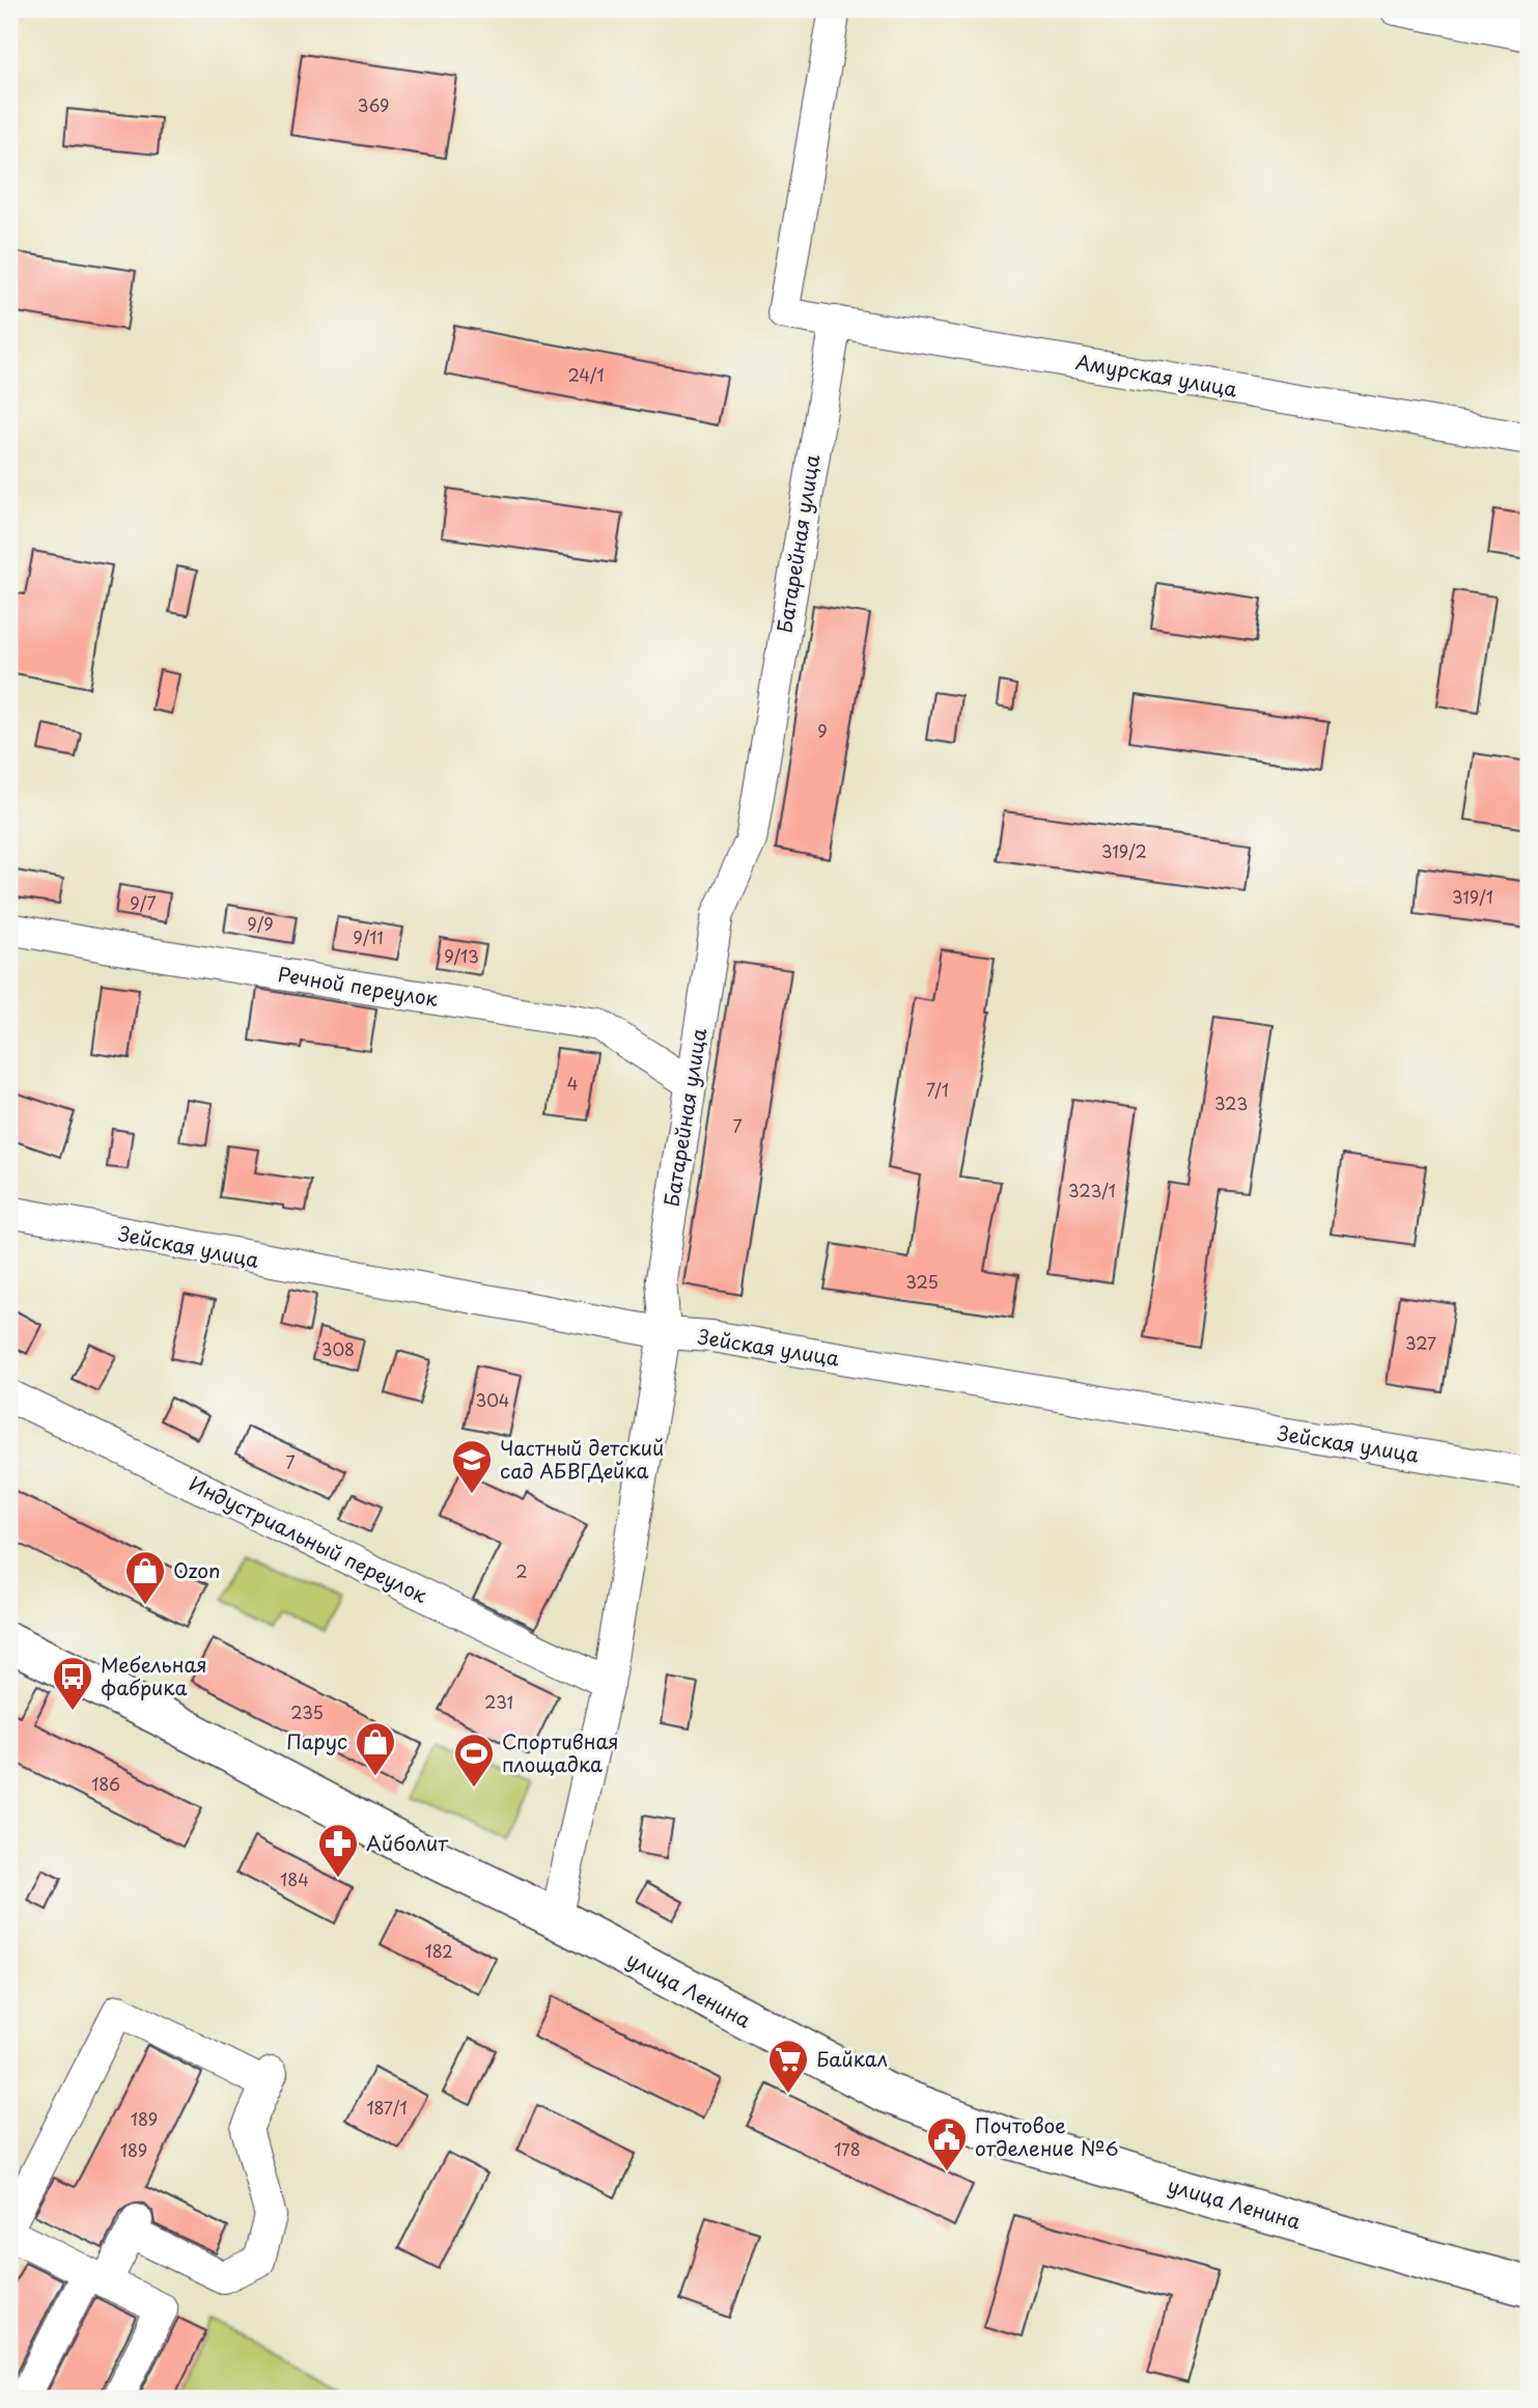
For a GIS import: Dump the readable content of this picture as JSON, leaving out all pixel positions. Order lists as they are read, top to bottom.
{
  "streets": {
    "main road": ["улица Ленина"],
    "street": [
      "Амурская улица",
      "Батарейная улица",
      "Речной переулок",
      "Зейская улица",
      "Индустриальный переулок"
    ]
  },
  "crossings": [
    ["Амурская улица", "Батарейная улица"],
    ["Батарейная улица", "Речной переулок"],
    ["Батарейная улица", "Зейская улица"],
    ["Батарейная улица", "Индустриальный переулок"],
    ["Батарейная улица", "улица Ленина"]
  ],
  "places": {
    "school or university": ["Частный детский сад АБВГДейка"],
    "shop": ["Ozon", "Парус"],
    "bus stop": ["Мебельная фабрика"],
    "sports": ["Спортивная площадка"],
    "pharmacy": ["Айболит"],
    "supermarket": ["Байкал"],
    "public building": ["Почтовое отделение №6"]
  },
  "house_numbers": [
    "369",
    "24/1",
    "9",
    "319/2",
    "319/1",
    "9/7",
    "9/9",
    "9/11",
    "9/13",
    "4",
    "7/1",
    "323",
    "7",
    "323/1",
    "325",
    "327",
    "308",
    "304",
    "7",
    "2",
    "231",
    "235",
    "186",
    "184",
    "182",
    "187/1",
    "189",
    "178",
    "189"
  ]
}
